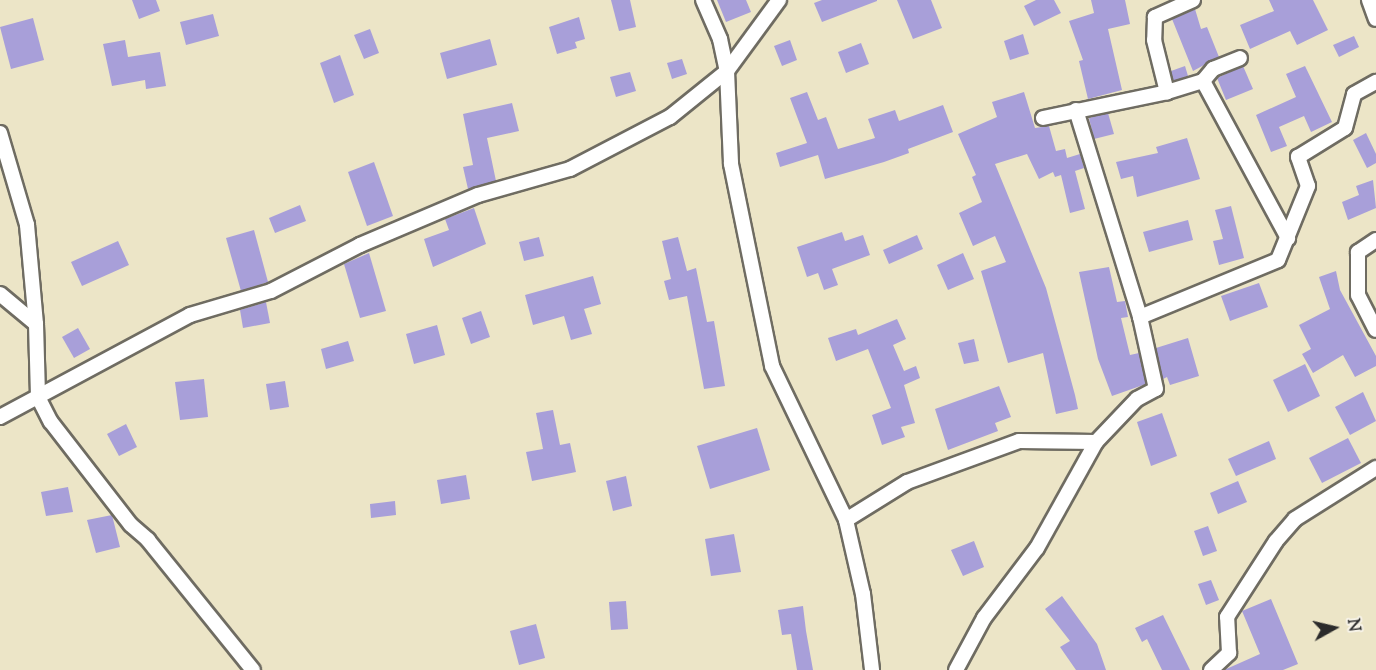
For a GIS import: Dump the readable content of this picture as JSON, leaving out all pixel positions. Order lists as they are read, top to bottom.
{
  "north": "right"
}
